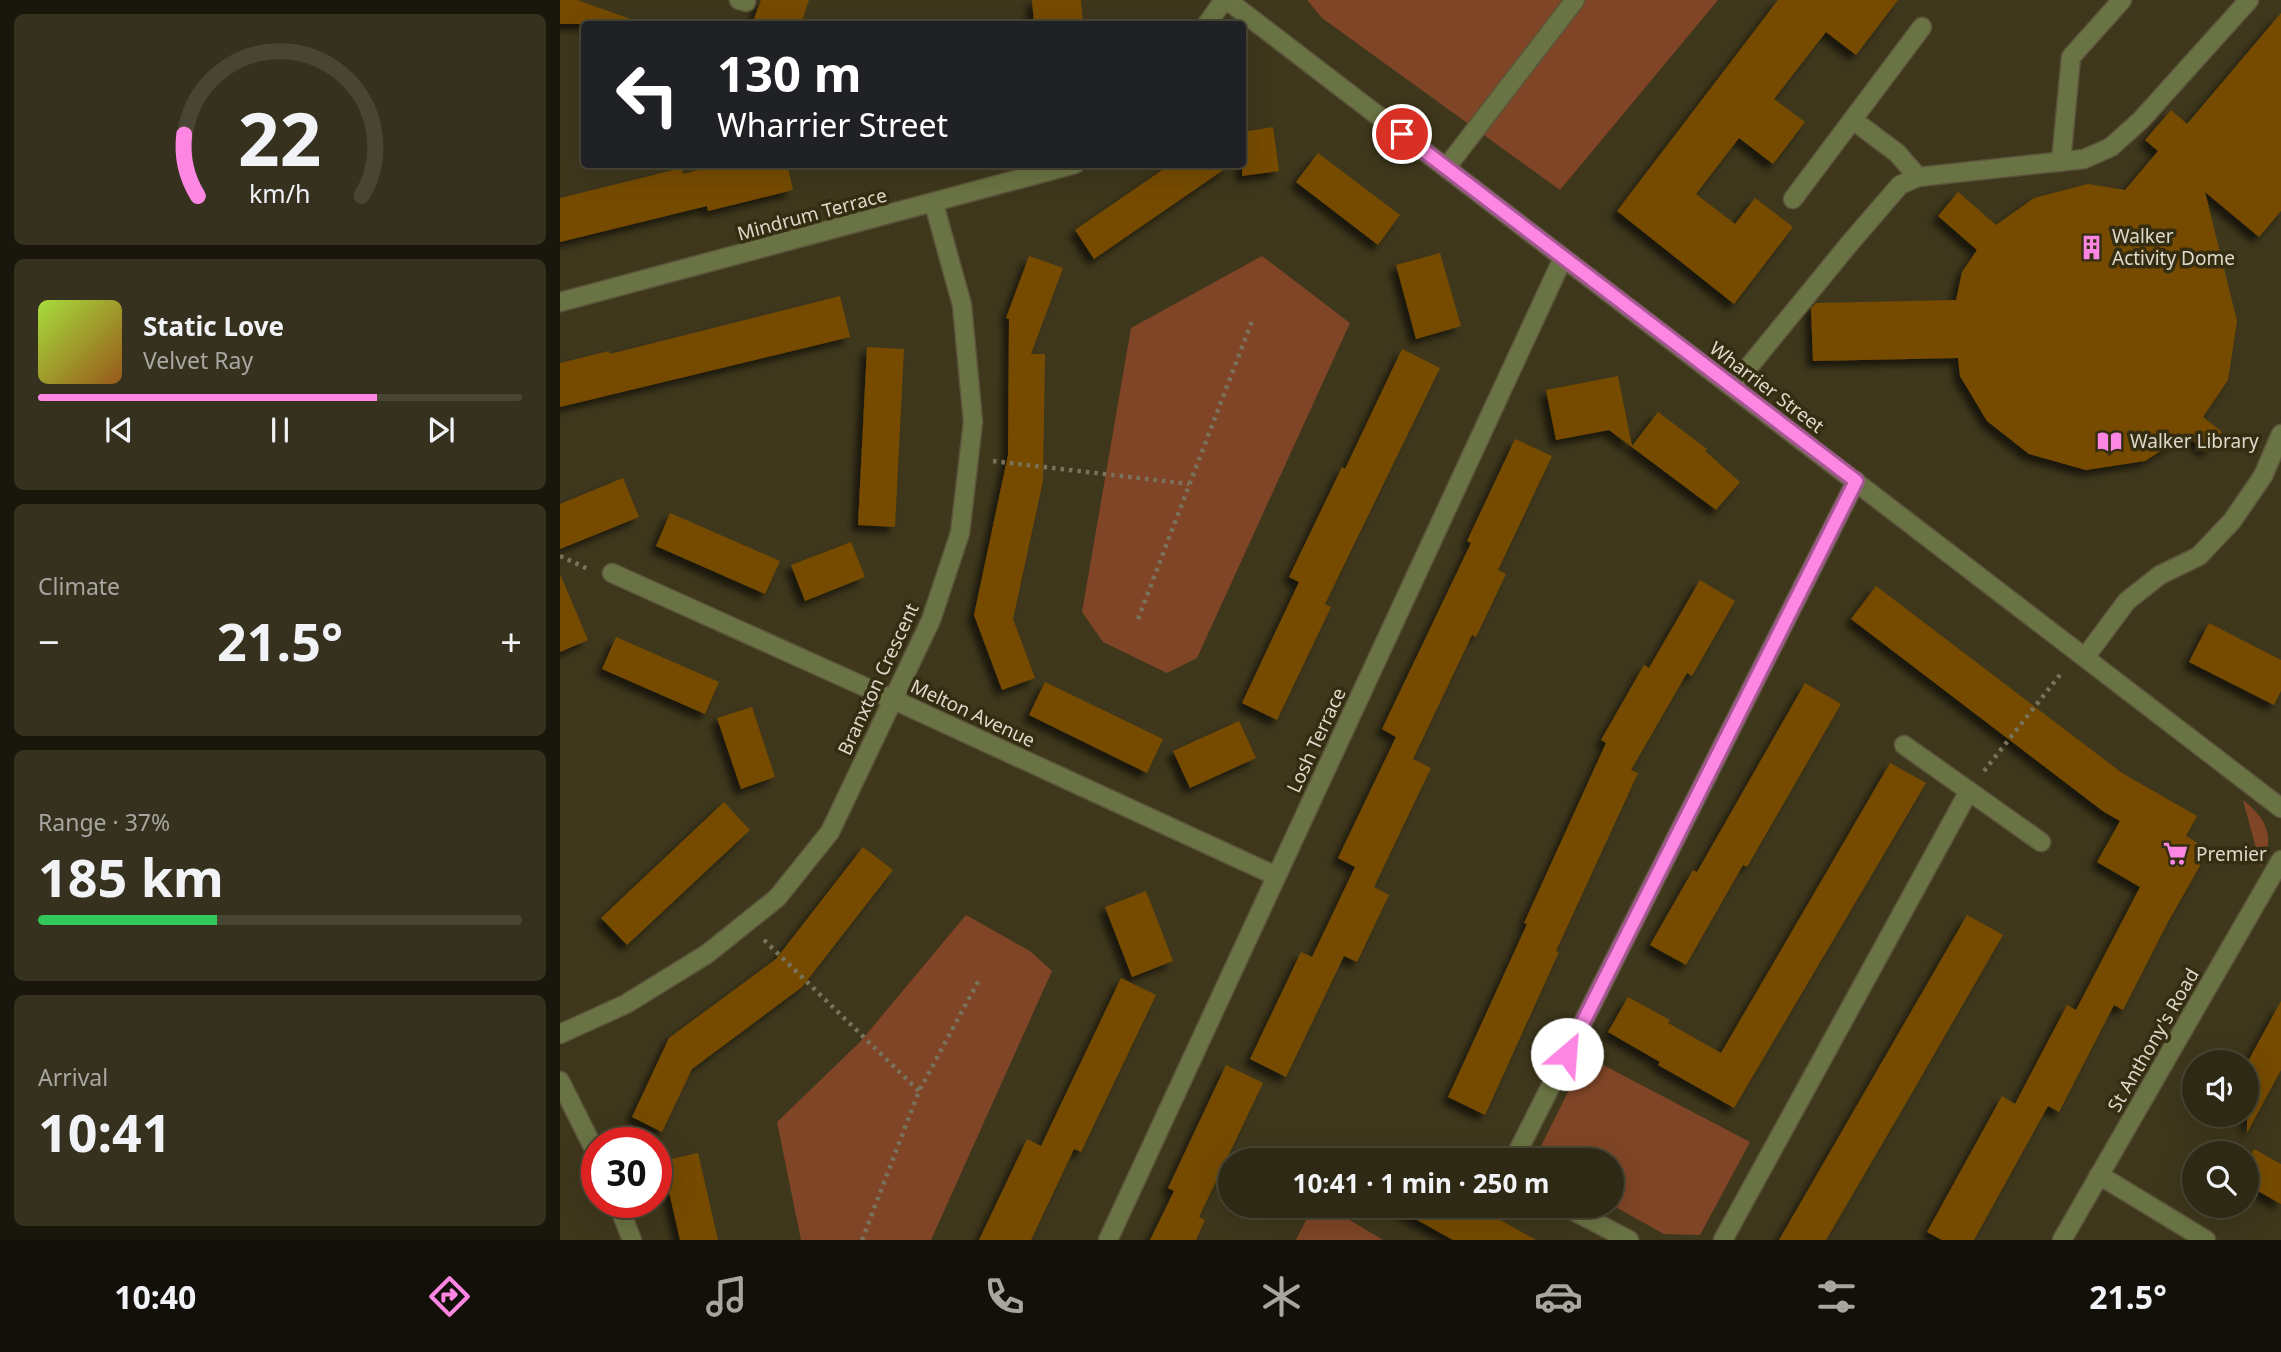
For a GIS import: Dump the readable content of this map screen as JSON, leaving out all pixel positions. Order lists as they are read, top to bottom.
{
  "streets": {
    "street": [
      "Mindrum Terrace",
      "Wharrier Street",
      "Branxton Crescent",
      "Melton Avenue",
      "Losh Terrace",
      "St Anthony's Road"
    ]
  },
  "crossings": [
    ["Mindrum Terrace", "Branxton Crescent"],
    ["Wharrier Street", "Losh Terrace"],
    ["Branxton Crescent", "Melton Avenue"],
    ["Melton Avenue", "Losh Terrace"]
  ],
  "places": {
    "building": ["Walker Activity Dome"],
    "library": ["Walker Library"],
    "supermarket": ["Premier"]
  },
  "page": {
    "turn": ["130 m", "Wharrier Street"],
    "song": ["Static Love", "Velvet Ray"],
    "tile": [
      "Climate",
      ["Range · 37%", "185 km"],
      ["Arrival", "10:41"]
    ],
    "heat": ["−", "21.5°", "+"],
    "limit": "30",
    "trip": "10:41 · 1 min · 250 m",
    "tabs": ["10:40", "21.5°"],
    "gauge": ["22", "km/h"]
  }
}
